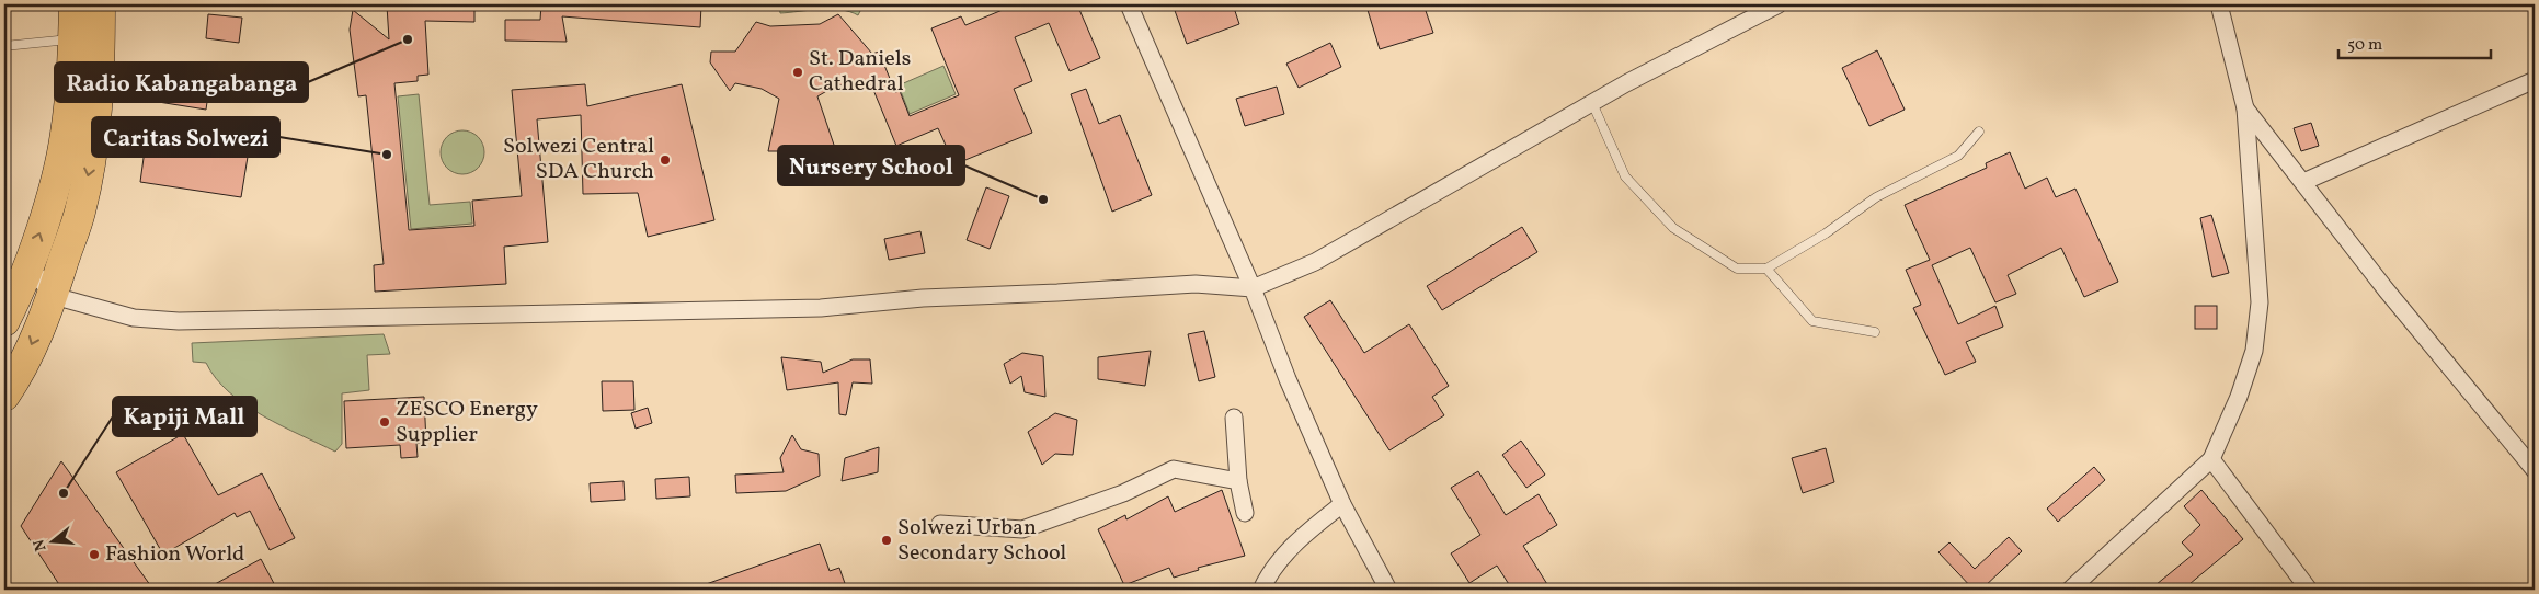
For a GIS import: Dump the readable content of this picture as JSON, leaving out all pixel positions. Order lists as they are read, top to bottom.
{
  "places": [
    "Radio Kabangabanga",
    "St. Daniels Cathedral",
    "Caritas Solwezi",
    "Solwezi Central SDA Church",
    "Nursery School",
    "ZESCO Energy Supplier",
    "Kapiji Mall",
    "Solwezi Urban Secondary School",
    "Fashion World"
  ],
  "scale_bar": "50 m",
  "north": "left"
}
